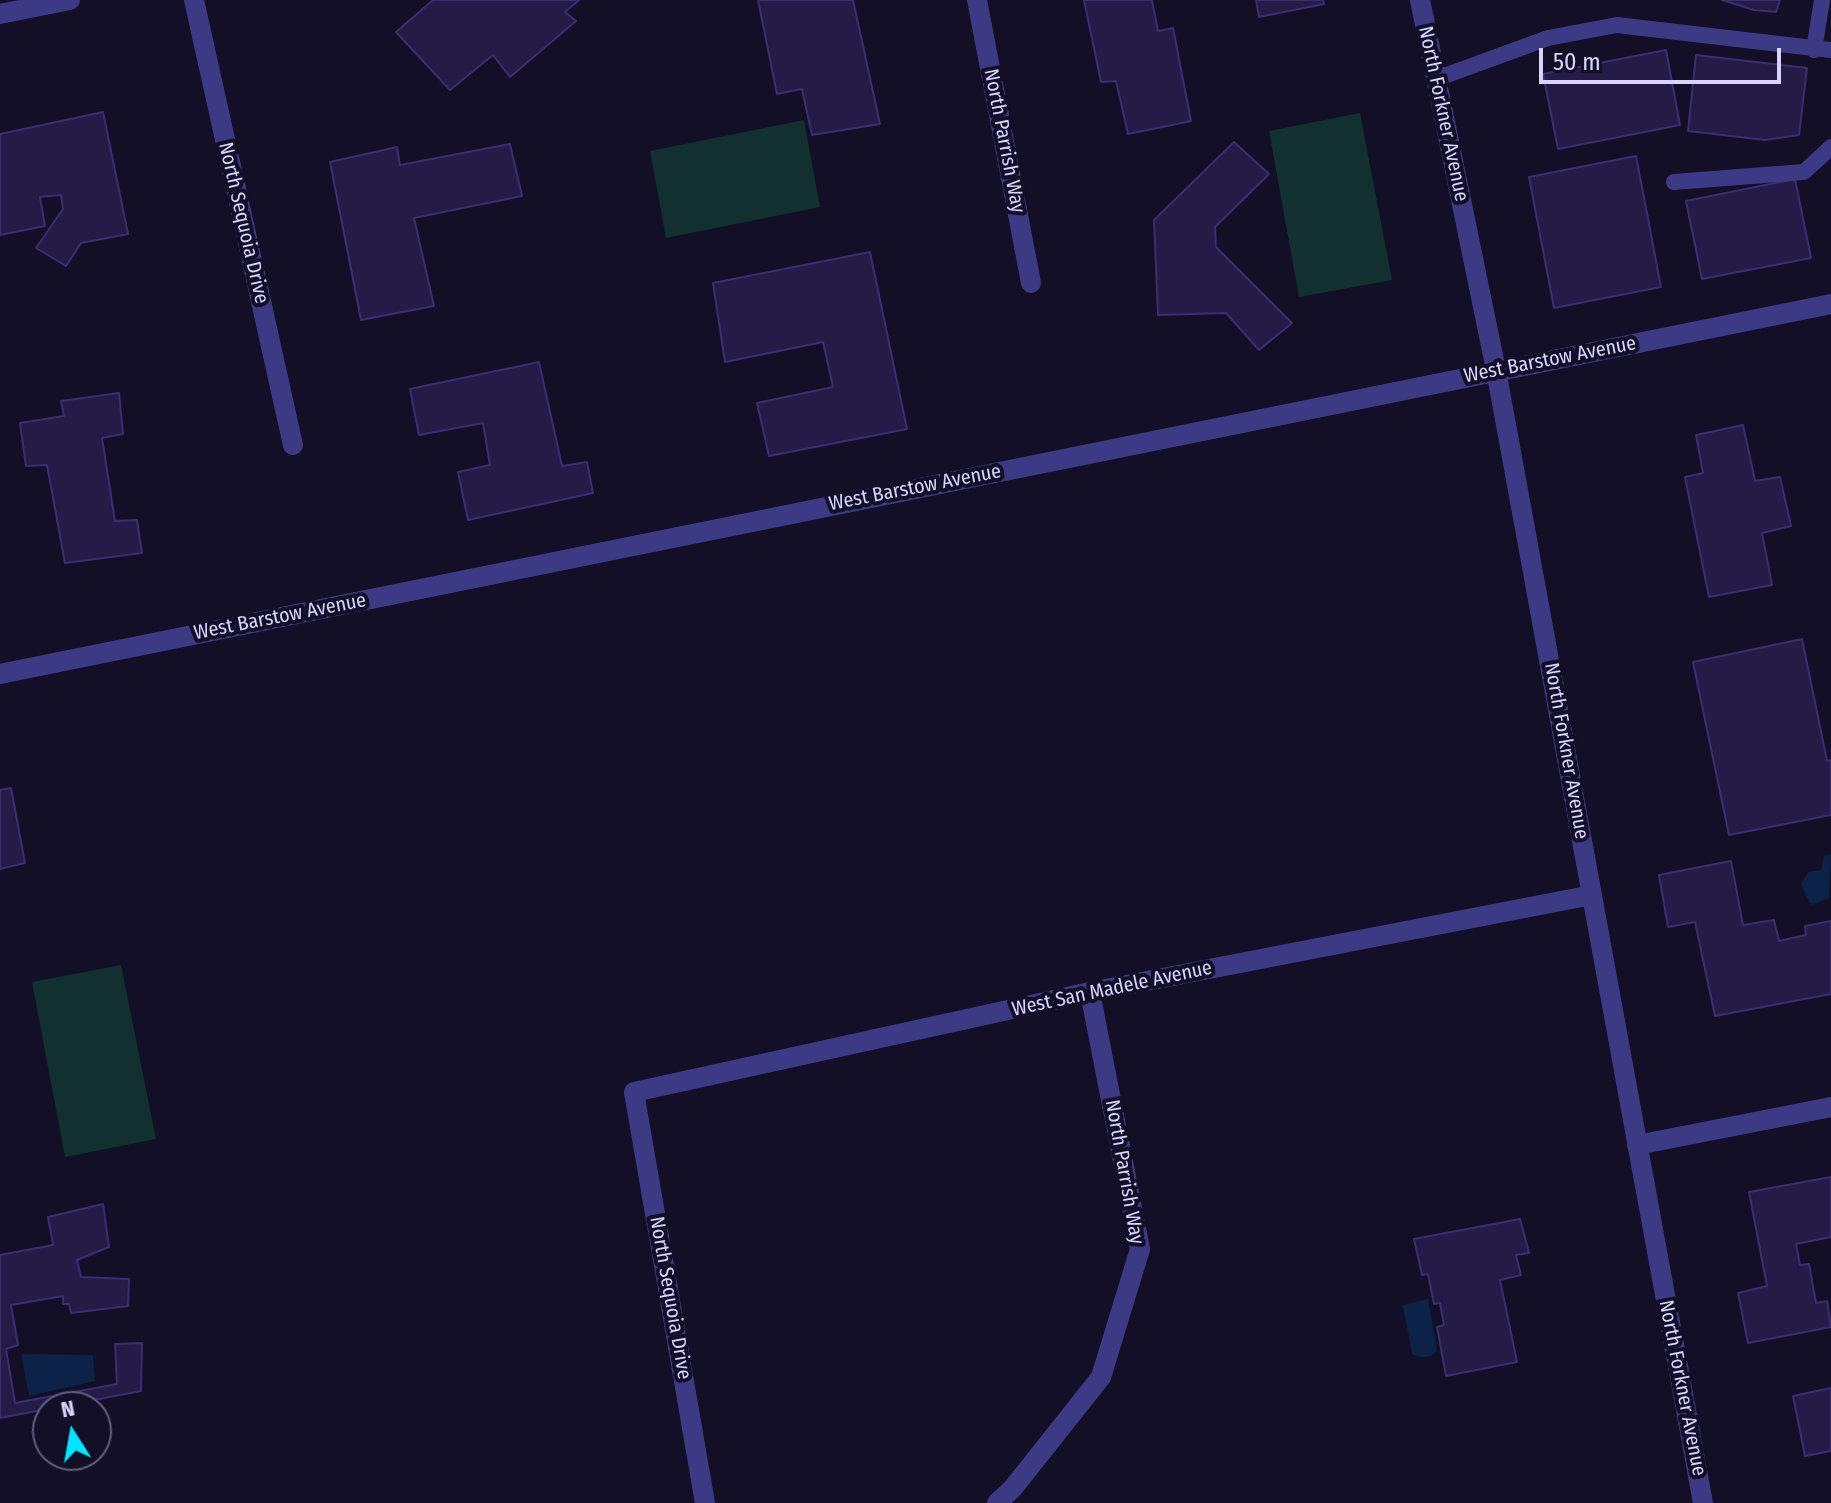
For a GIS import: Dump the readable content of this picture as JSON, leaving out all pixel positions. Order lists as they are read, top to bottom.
{
  "streets": {
    "street": [
      "North Forkner Avenue",
      "North Parrish Way",
      "North Sequoia Drive",
      "West Barstow Avenue",
      "West San Madele Avenue"
    ]
  },
  "crossings": [
    ["North Forkner Avenue", "West Barstow Avenue"],
    ["North Forkner Avenue", "West San Madele Avenue"],
    ["North Parrish Way", "West San Madele Avenue"],
    ["North Sequoia Drive", "West San Madele Avenue"]
  ],
  "scale_bar": "50 m",
  "north": "top"
}
